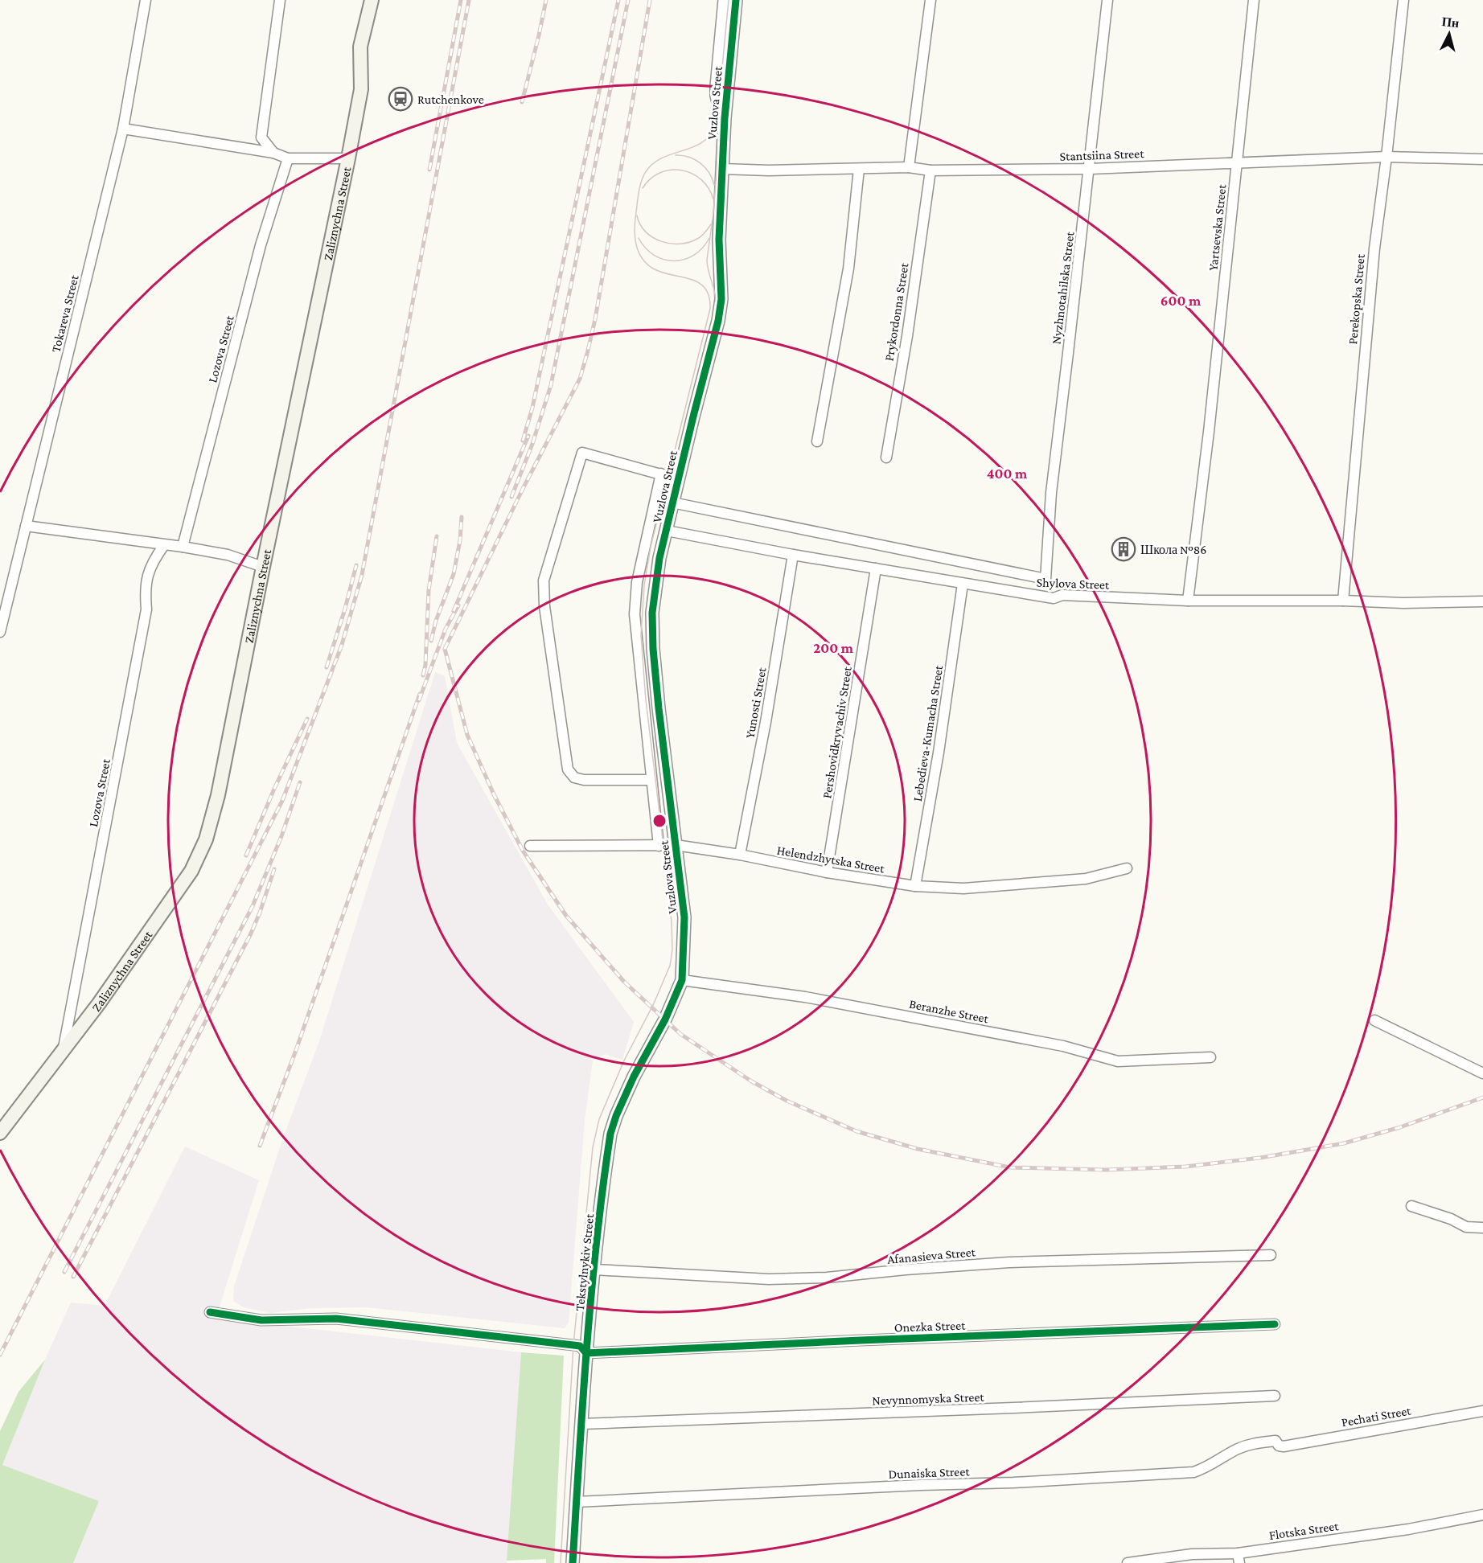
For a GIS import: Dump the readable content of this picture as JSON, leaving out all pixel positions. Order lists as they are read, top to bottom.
{
  "streets": {
    "main road": ["Zaliznychna Street"],
    "street": [
      "Vuzlova Street",
      "Stantsiina Street",
      "Yartsevska Street",
      "Nyzhnotahilska Street",
      "Perekopska Street",
      "Prykordonna Street",
      "Tokareva Street",
      "Lozova Street",
      "Shylova Street",
      "Yunosti Street",
      "Pershovidkryvachiv Street",
      "Lebedieva-Kumacha Street",
      "Helendzhytska Street",
      "Beranzhe Street",
      "Afanasieva Street",
      "Tekstylnykiv Street",
      "Onezka Street",
      "Nevynnomyska Street",
      "Pechati Street",
      "Dunaiska Street",
      "Flotska Street"
    ]
  },
  "crossings": [
    ["Vuzlova Street", "Stantsiina Street"],
    ["Vuzlova Street", "Shylova Street"],
    ["Vuzlova Street", "Helendzhytska Street"],
    ["Vuzlova Street", "Beranzhe Street"],
    ["Vuzlova Street", "Tekstylnykiv Street"],
    ["Stantsiina Street", "Yartsevska Street"],
    ["Stantsiina Street", "Nyzhnotahilska Street"],
    ["Stantsiina Street", "Perekopska Street"],
    ["Stantsiina Street", "Prykordonna Street"],
    ["Zaliznychna Street", "Lozova Street"],
    ["Yartsevska Street", "Shylova Street"],
    ["Nyzhnotahilska Street", "Shylova Street"],
    ["Perekopska Street", "Shylova Street"],
    ["Shylova Street", "Yunosti Street"],
    ["Shylova Street", "Pershovidkryvachiv Street"],
    ["Shylova Street", "Lebedieva-Kumacha Street"],
    ["Yunosti Street", "Helendzhytska Street"],
    ["Pershovidkryvachiv Street", "Helendzhytska Street"],
    ["Lebedieva-Kumacha Street", "Helendzhytska Street"],
    ["Beranzhe Street", "Tekstylnykiv Street"],
    ["Afanasieva Street", "Tekstylnykiv Street"],
    ["Tekstylnykiv Street", "Onezka Street"],
    ["Tekstylnykiv Street", "Nevynnomyska Street"],
    ["Tekstylnykiv Street", "Dunaiska Street"],
    ["Pechati Street", "Dunaiska Street"]
  ],
  "places": {
    "station": ["Rutchenkove"],
    "building": ["Школа №86"]
  },
  "north": "top",
  "rings": ["600 m", "400 m", "200 m"]
}
